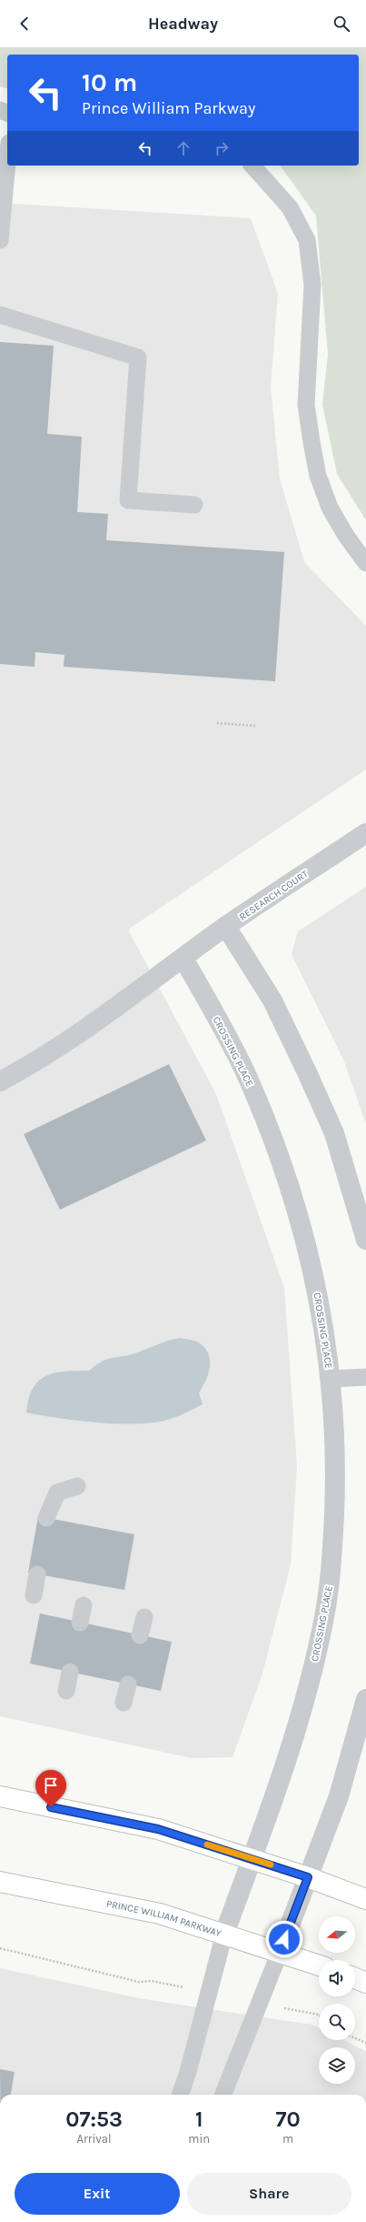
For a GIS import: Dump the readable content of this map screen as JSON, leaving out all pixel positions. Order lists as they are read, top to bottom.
{
  "streets": {
    "highway": ["PRINCE WILLIAM PARKWAY"],
    "street": ["RESEARCH COURT", "CROSSING PLACE"]
  },
  "crossings": [
    ["RESEARCH COURT", "CROSSING PLACE"],
    ["CROSSING PLACE", "PRINCE WILLIAM PARKWAY"]
  ],
  "north": "left",
  "page": {
    "header": "Headway",
    "turn": ["10 m", "Prince William Parkway"],
    "eta": [
      "07:53",
      "Arrival",
      "1",
      "min",
      "70",
      "m"
    ],
    "buttons": ["Exit", "Share"]
  }
}
